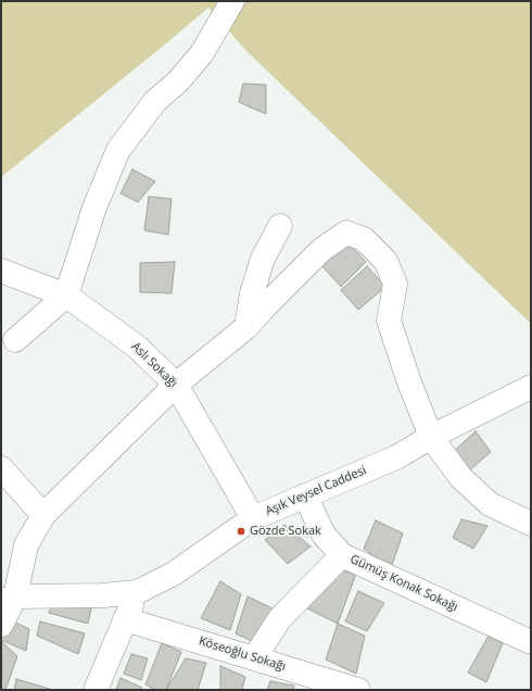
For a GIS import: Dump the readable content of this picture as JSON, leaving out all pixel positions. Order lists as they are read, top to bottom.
{
  "streets": {
    "street": [
      "Aslı Sokağı",
      "Aşık Veysel Caddesi",
      "Gümüş Konak Sokağı",
      "Köseoğlu Sokağı"
    ]
  },
  "crossings": [
    ["Aslı Sokağı", "Aşık Veysel Caddesi"],
    ["Aşık Veysel Caddesi", "Gümüş Konak Sokağı"]
  ],
  "places": ["Gözde Sokak"]
}
